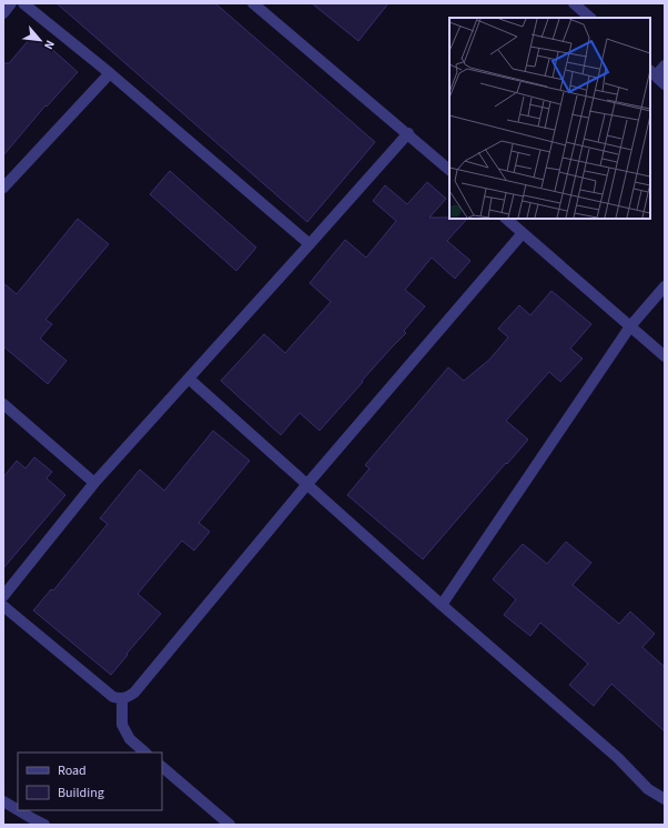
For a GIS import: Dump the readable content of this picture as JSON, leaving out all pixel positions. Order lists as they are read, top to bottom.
{
  "legend": ["Road", "Building"],
  "north": "bottom right"
}
